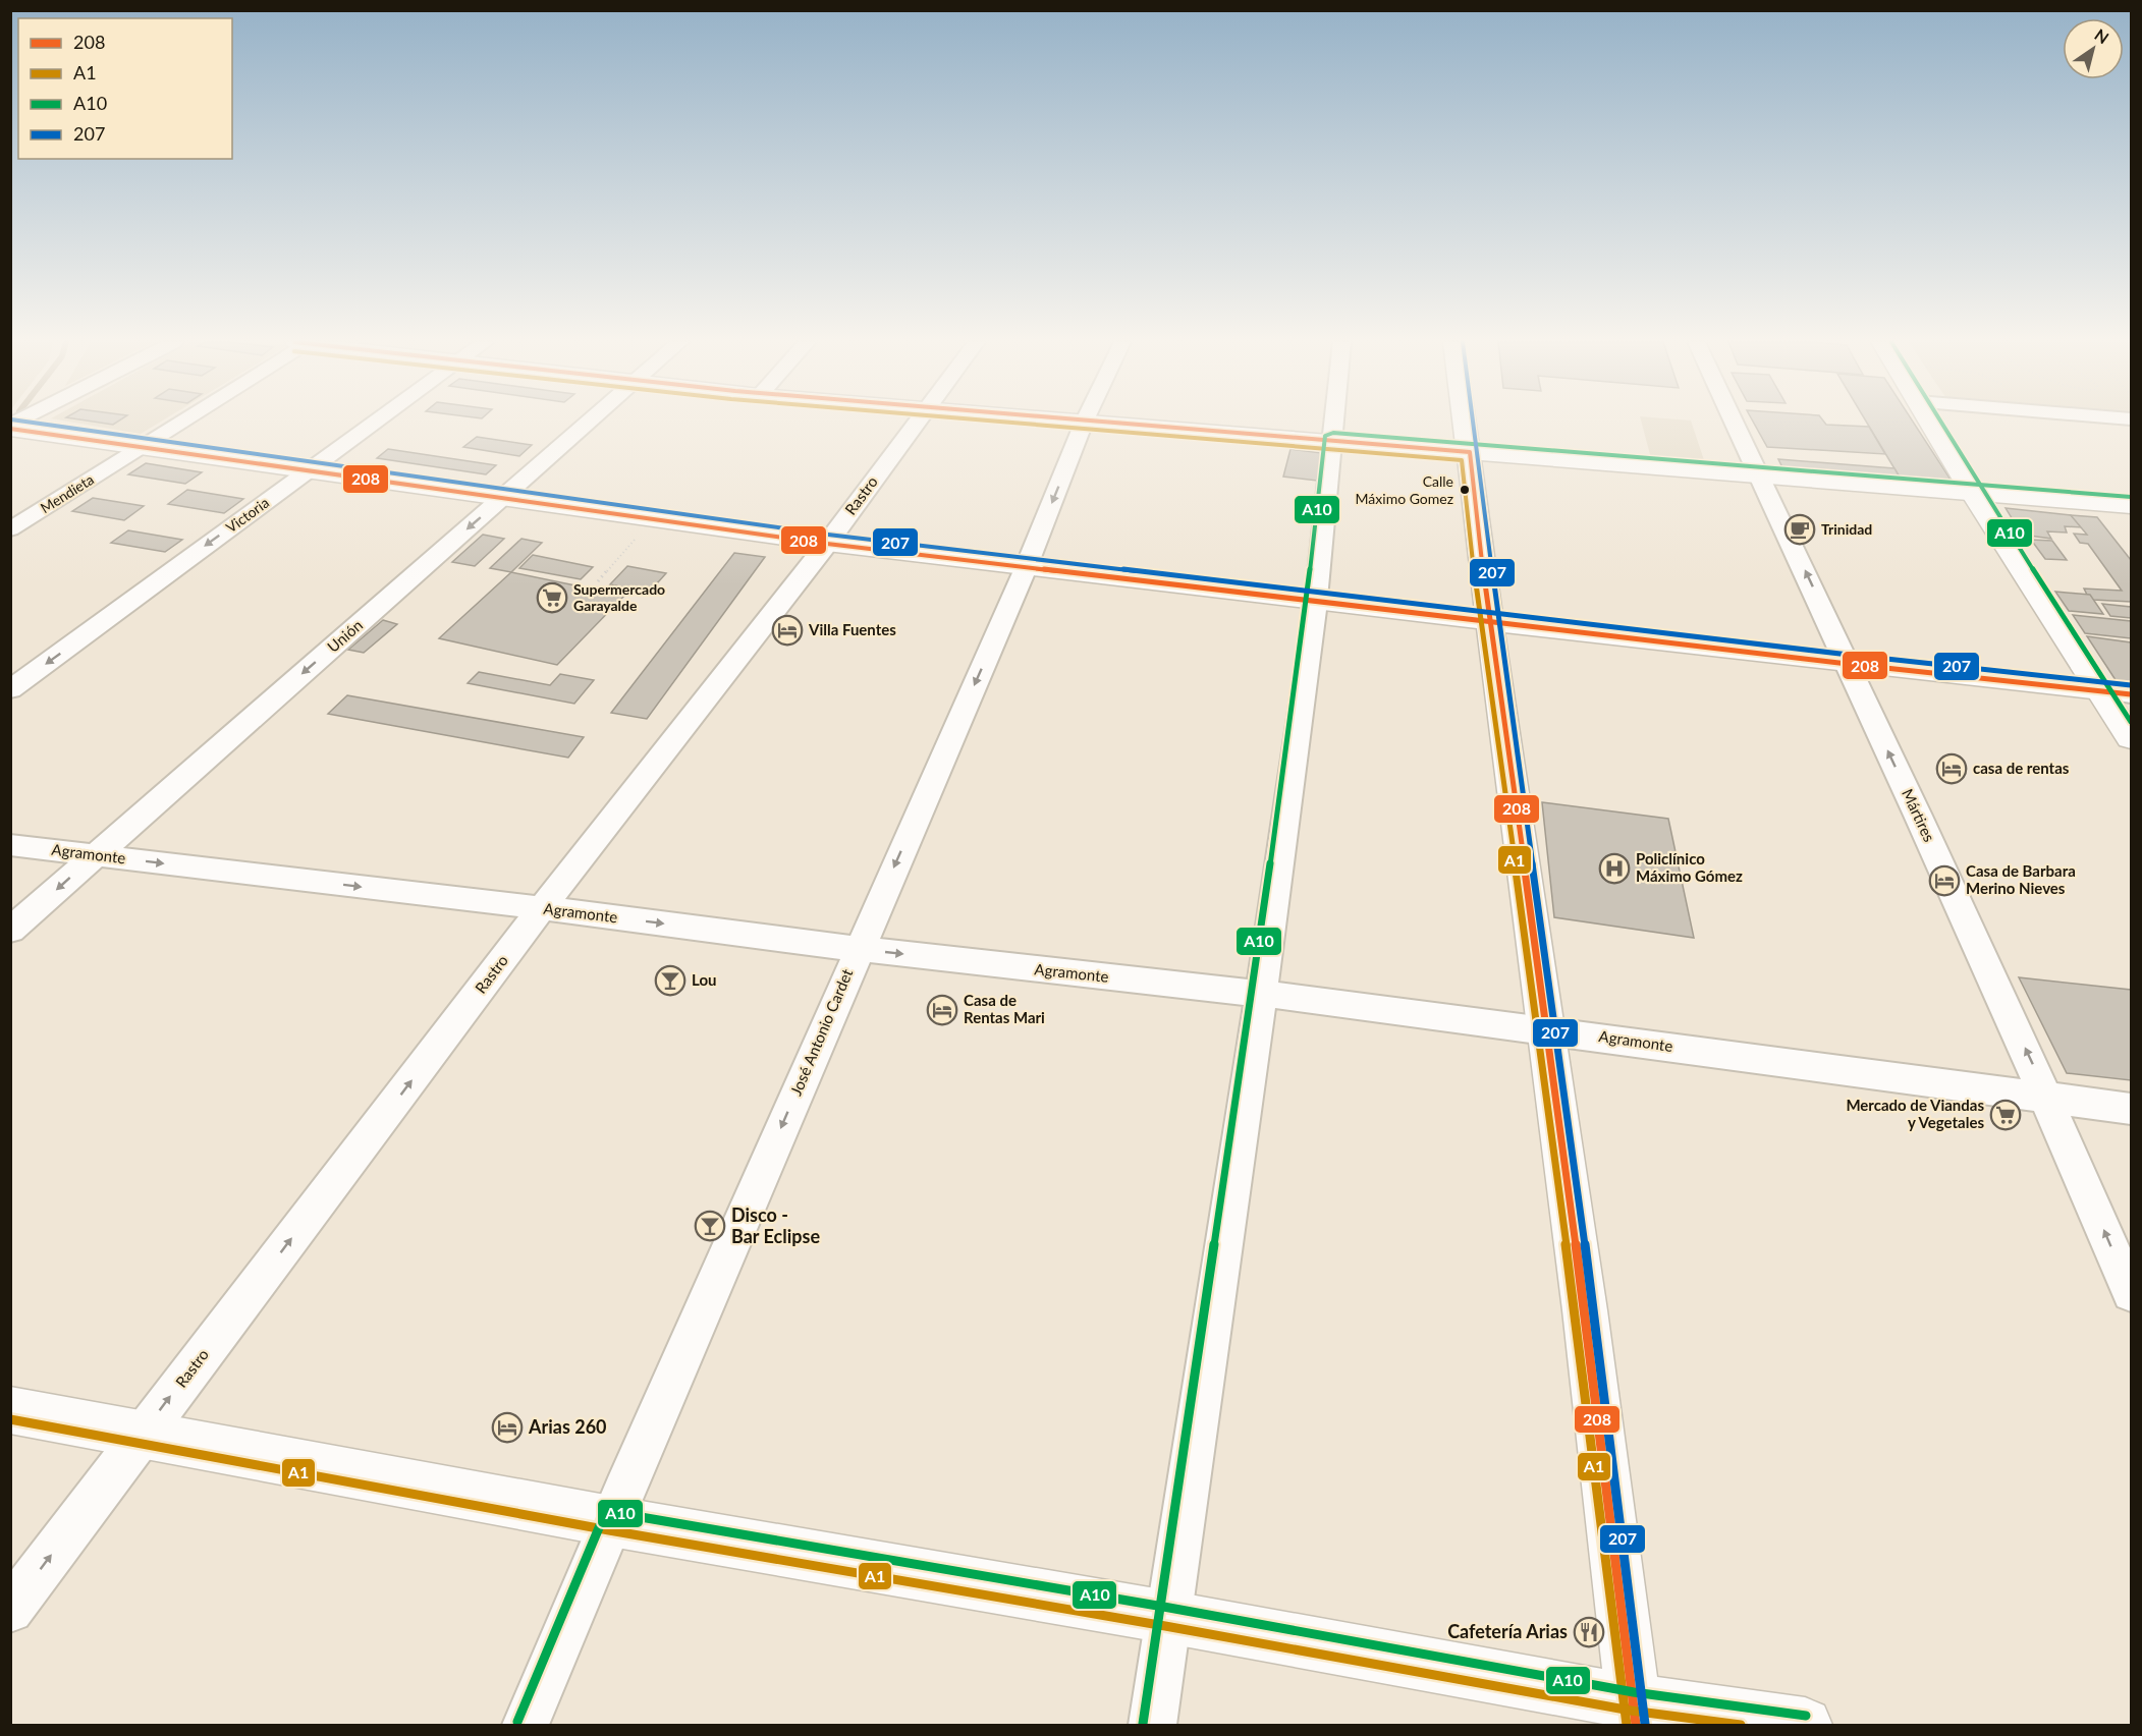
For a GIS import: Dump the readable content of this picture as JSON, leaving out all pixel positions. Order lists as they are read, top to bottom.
{
  "streets": {
    "street": [
      "Mendieta",
      "Rastro",
      "Victoria",
      "Unión",
      "Mártires",
      "Agramonte",
      "José Antonio Cardet"
    ]
  },
  "crossings": [
    ["Rastro", "Agramonte"],
    ["Unión", "Agramonte"],
    ["Mártires", "Agramonte"],
    ["Agramonte", "José Antonio Cardet"]
  ],
  "one_way": [
    "Rastro",
    "Victoria",
    "Unión",
    "Agramonte",
    "José Antonio Cardet"
  ],
  "places": {
    "other": ["Calle Máximo Gomez"],
    "cafe": ["Trinidad"],
    "supermarket": ["Supermercado Garayalde", "Mercado de Viandas y Vegetales"],
    "hotel": [
      "Villa Fuentes",
      "casa de rentas",
      "Casa de Barbara Merino Nieves",
      "Casa de Rentas Mari",
      "Arias 260"
    ],
    "hospital": ["Policlínico Máximo Gómez"],
    "bar": ["Lou", "Disco - Bar Eclipse"],
    "restaurant": ["Cafetería Arias"]
  },
  "lines": [
    "transit line 208",
    "transit line A1",
    "transit line A10",
    "transit line 207"
  ],
  "legend": [
    "208",
    "A1",
    "A10",
    "207"
  ],
  "north": "top right"
}
